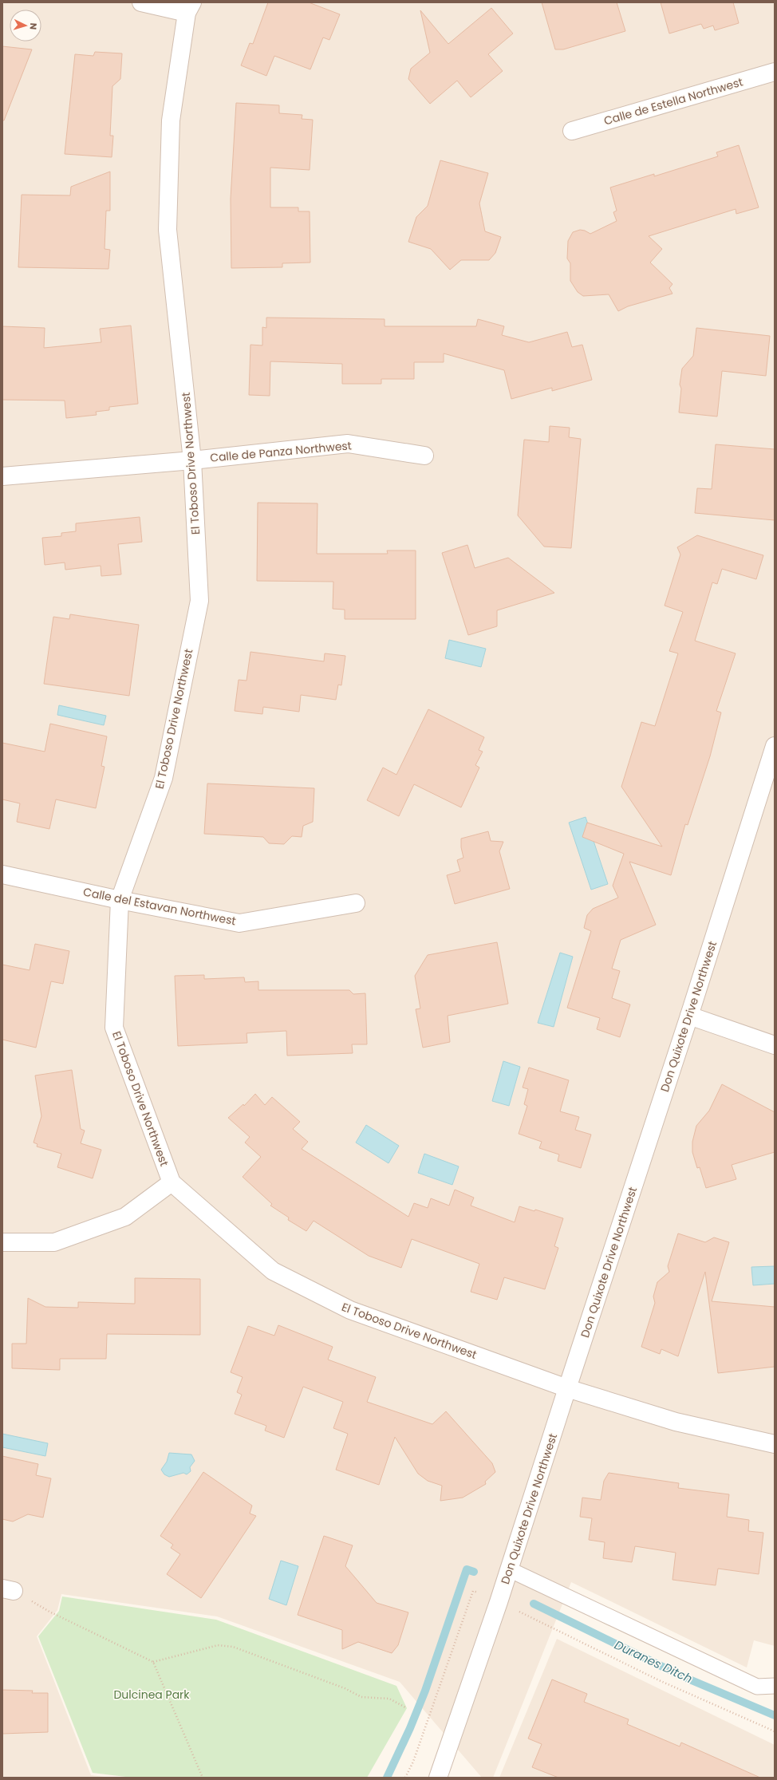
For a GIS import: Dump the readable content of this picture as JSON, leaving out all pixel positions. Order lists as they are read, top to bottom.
{
  "streets": {
    "street": [
      "Calle de Estella Northwest",
      "Calle de Panza Northwest",
      "El Toboso Drive Northwest",
      "Calle del Estavan Northwest",
      "Don Quixote Drive Northwest"
    ]
  },
  "crossings": [
    ["Calle de Panza Northwest", "El Toboso Drive Northwest"],
    ["El Toboso Drive Northwest", "Calle del Estavan Northwest"],
    ["El Toboso Drive Northwest", "Don Quixote Drive Northwest"]
  ],
  "water": ["Duranes Ditch"],
  "parks": ["Dulcinea Park"],
  "north": "right"
}
